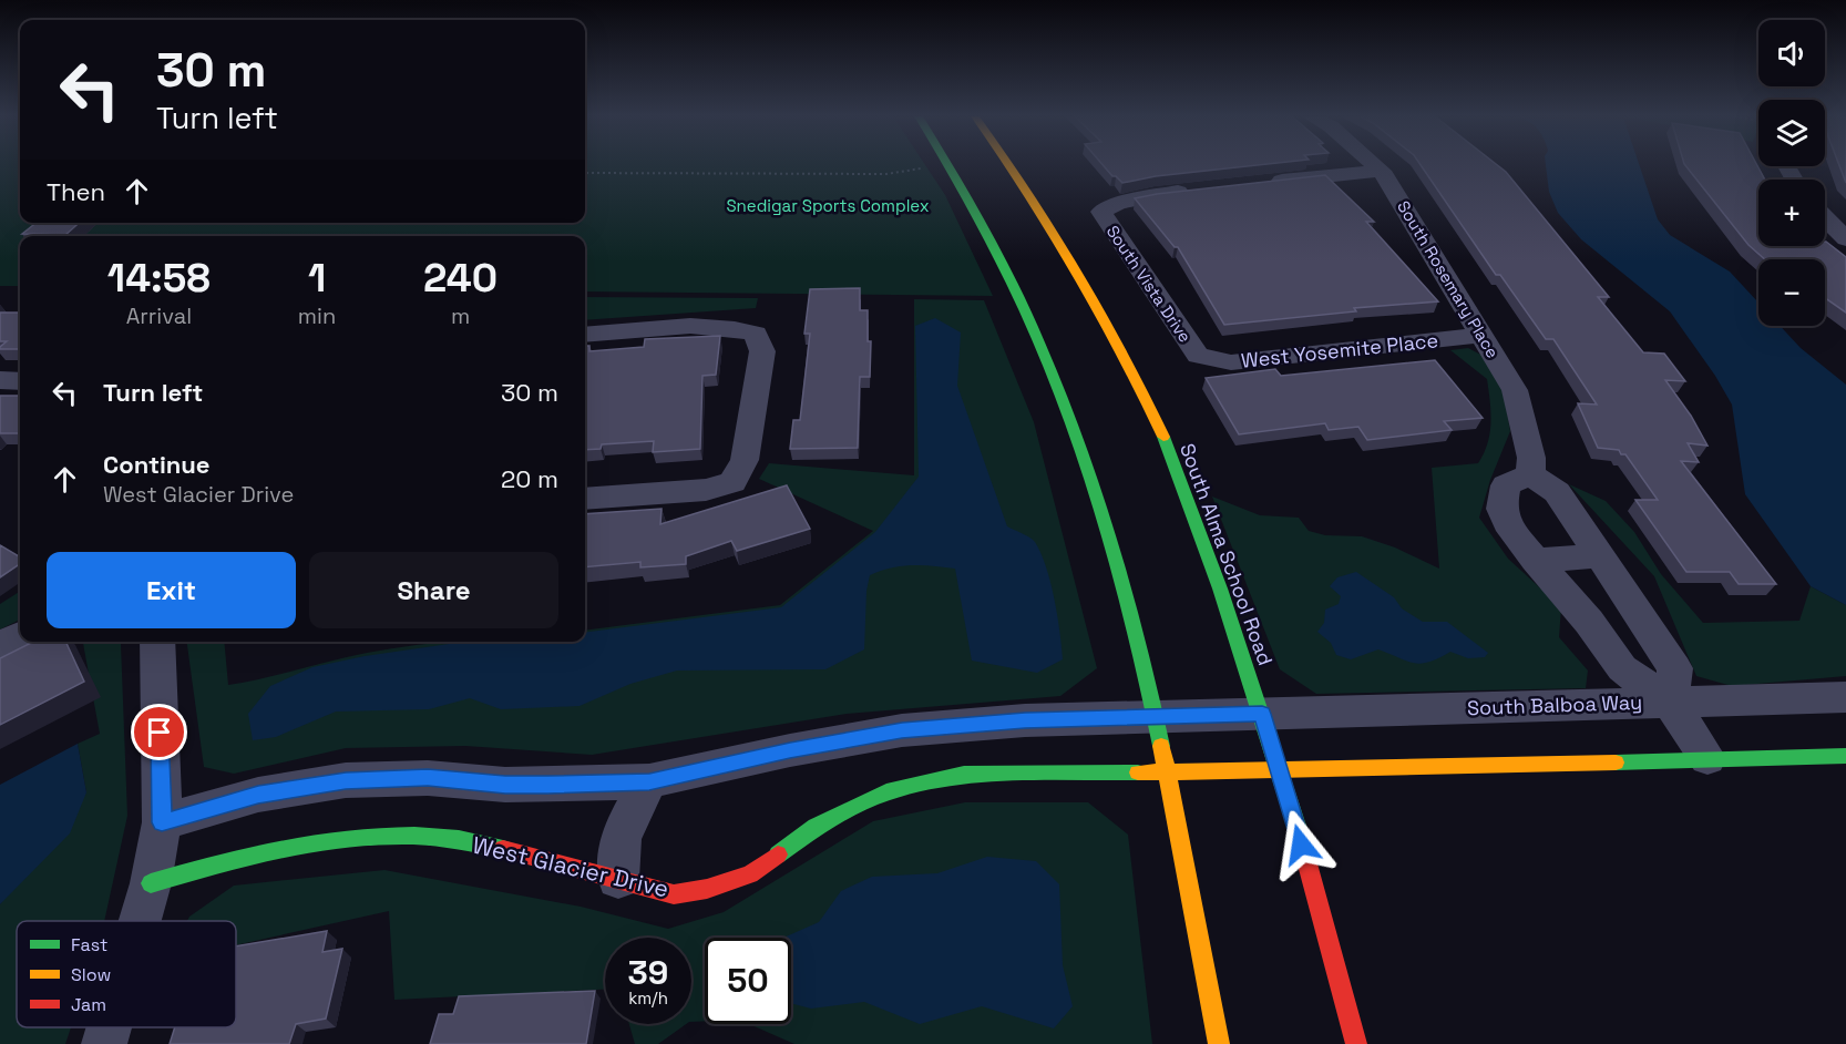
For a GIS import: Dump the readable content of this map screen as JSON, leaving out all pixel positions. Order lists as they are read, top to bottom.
{
  "streets": {
    "main road": ["South Alma School Road", "West Glacier Drive"],
    "street": [
      "South Rosemary Place",
      "South Vista Drive",
      "West Yosemite Place",
      "South Balboa Way"
    ]
  },
  "crossings": [
    ["South Rosemary Place", "West Yosemite Place"],
    ["South Vista Drive", "West Yosemite Place"],
    ["South Alma School Road", "South Balboa Way"],
    ["South Alma School Road", "West Glacier Drive"]
  ],
  "parks": ["Snedigar Sports Complex"],
  "legend": ["Fast", "Slow", "Jam"],
  "page": {
    "map_buttons": ["+", "−"],
    "turn": ["30 m", "Turn left"],
    "then": "Then",
    "eta": [
      "14:58",
      "Arrival",
      "1",
      "min",
      "240",
      "m"
    ],
    "list": [
      {
        "name": "Turn left",
        "value": "30 m"
      },
      {
        "name": "Continue",
        "note": "West Glacier Drive",
        "value": "20 m"
      }
    ],
    "buttons": ["Exit", "Share"],
    "speed": "39 km/h",
    "limit": "50"
  }
}
